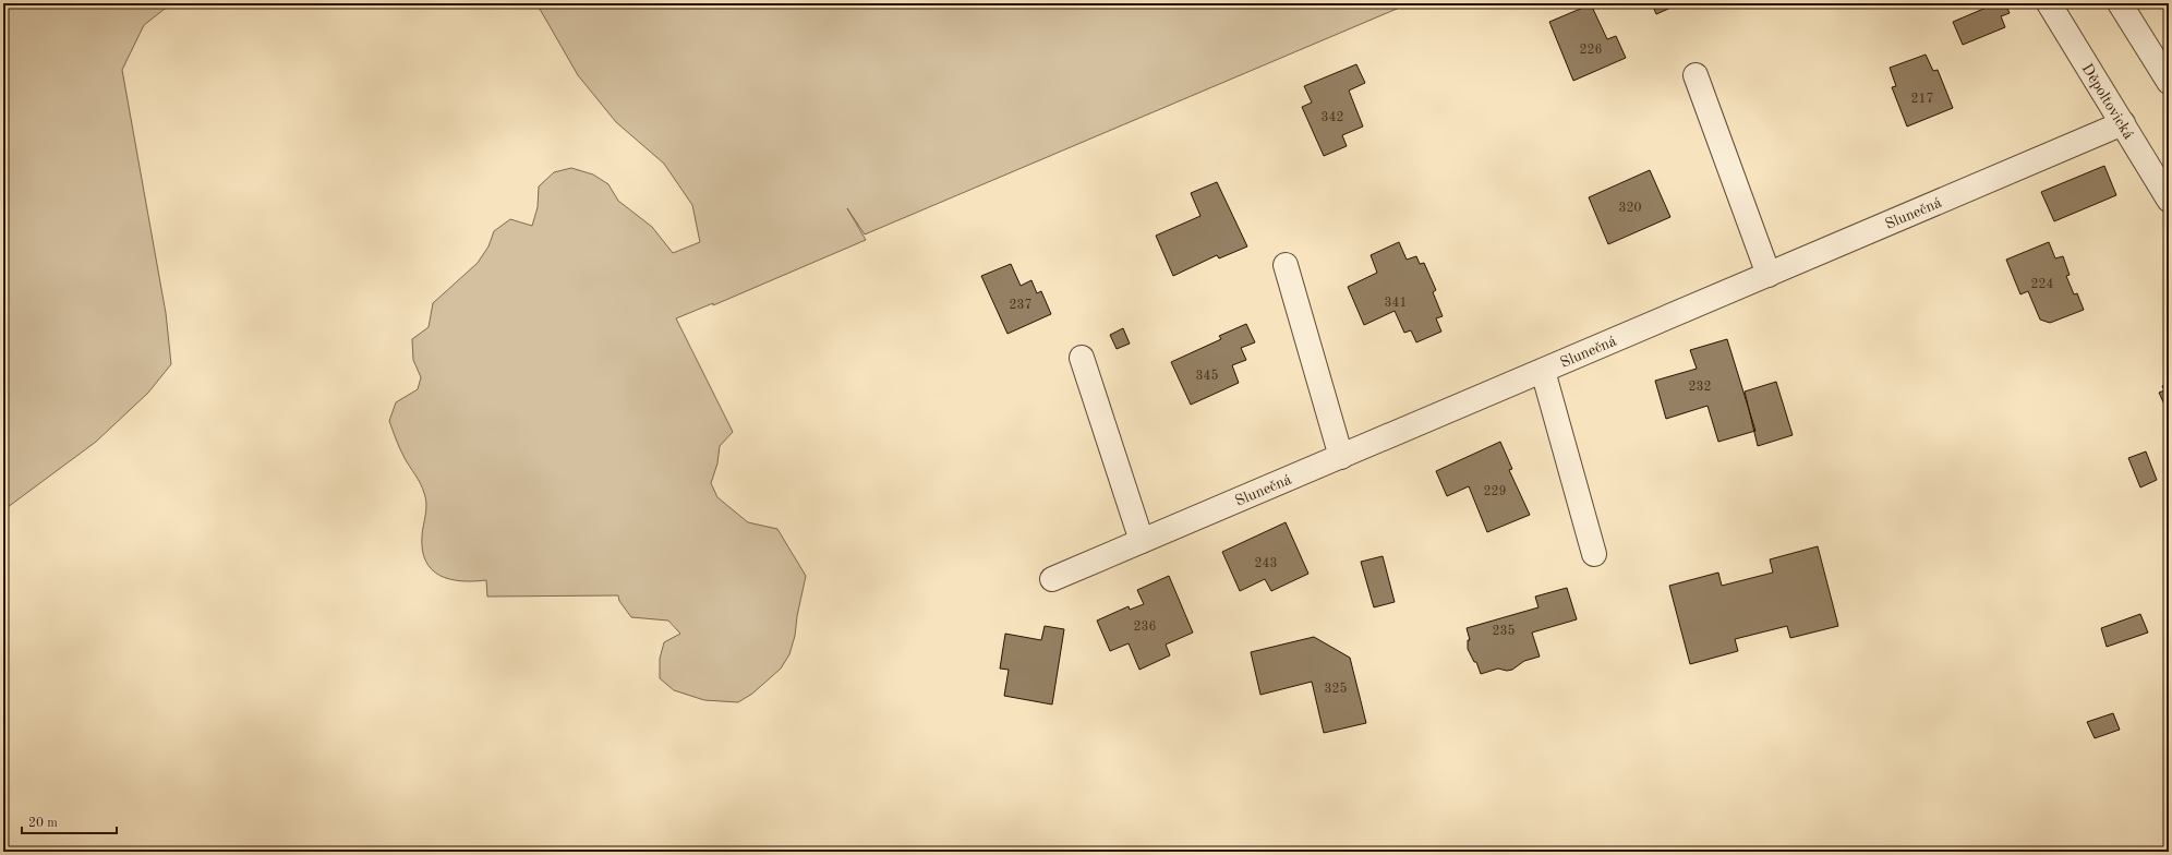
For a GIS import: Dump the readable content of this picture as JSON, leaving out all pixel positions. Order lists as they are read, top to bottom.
{
  "streets": {
    "street": ["Děpoltovická", "Slunečná"]
  },
  "crossings": [
    ["Děpoltovická", "Slunečná"]
  ],
  "house_numbers": [
    "226",
    "217",
    "342",
    "320",
    "224",
    "341",
    "237",
    "345",
    "232",
    "229",
    "243",
    "236",
    "235",
    "325"
  ],
  "scale_bar": "20 m"
}
